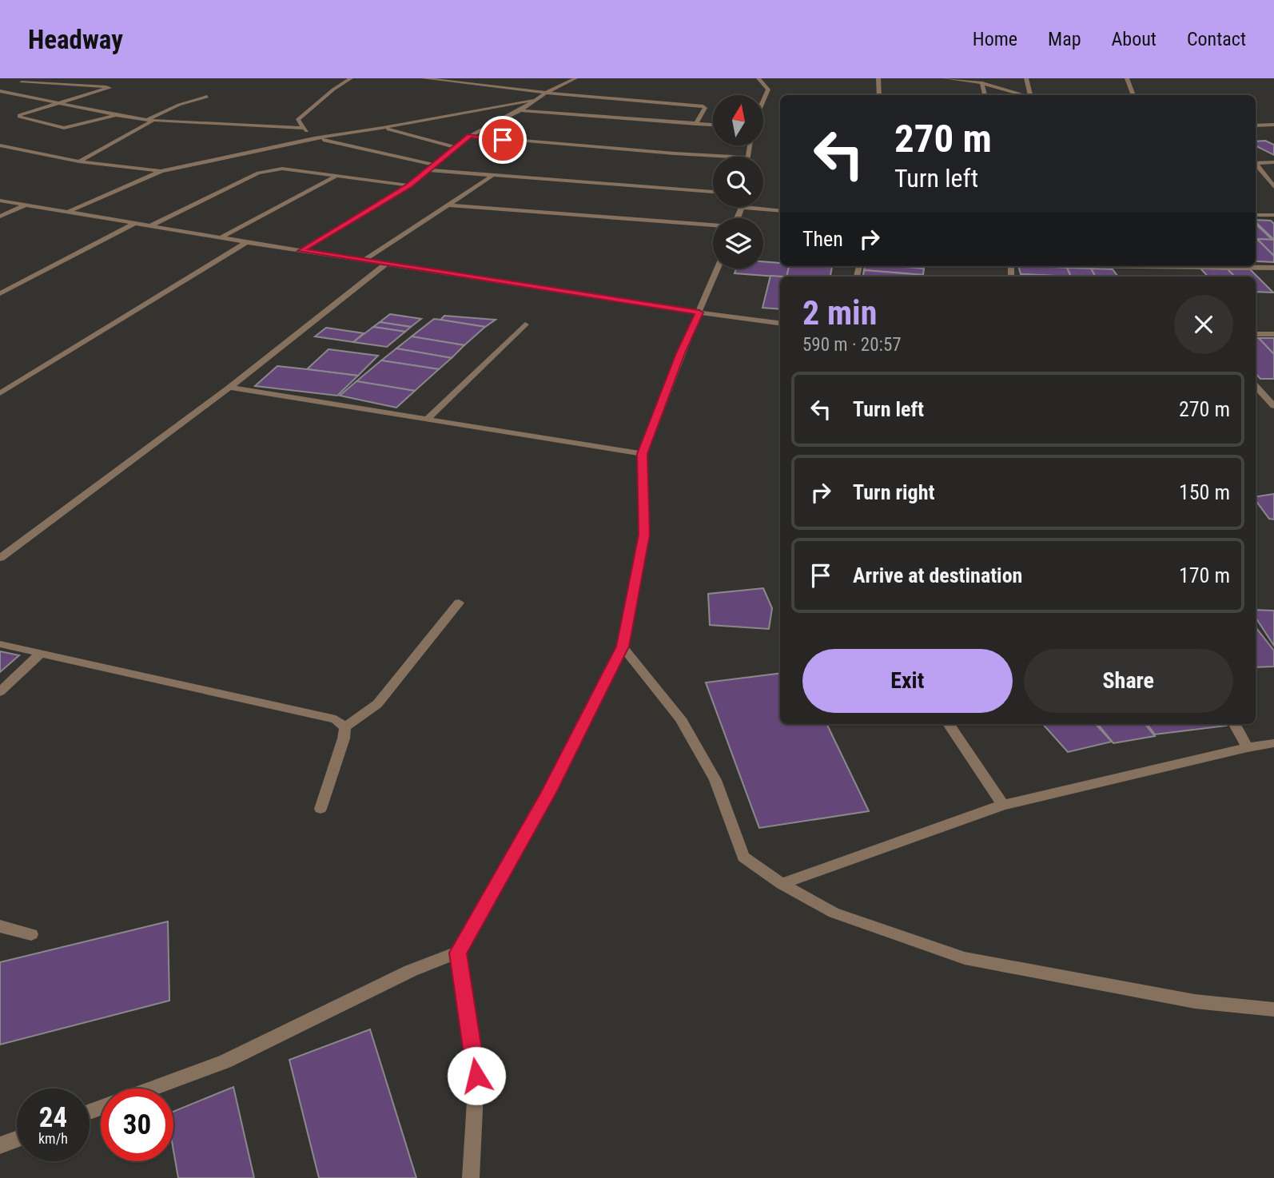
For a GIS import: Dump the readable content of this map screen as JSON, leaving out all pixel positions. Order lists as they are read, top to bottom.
{
  "north": "top",
  "page": {
    "header": "Headway",
    "nav": [
      "Home",
      "Map",
      "About",
      "Contact"
    ],
    "turn": ["270 m", "Turn left"],
    "then": "Then",
    "heading": ["2 min", "590 m · 20:57"],
    "list": [
      {
        "name": "Turn left",
        "value": "270 m"
      },
      {
        "name": "Turn right",
        "value": "150 m"
      },
      {
        "name": "Arrive at destination",
        "value": "170 m"
      }
    ],
    "buttons": ["Exit", "Share"],
    "speed": "24 km/h",
    "limit": "30"
  }
}
